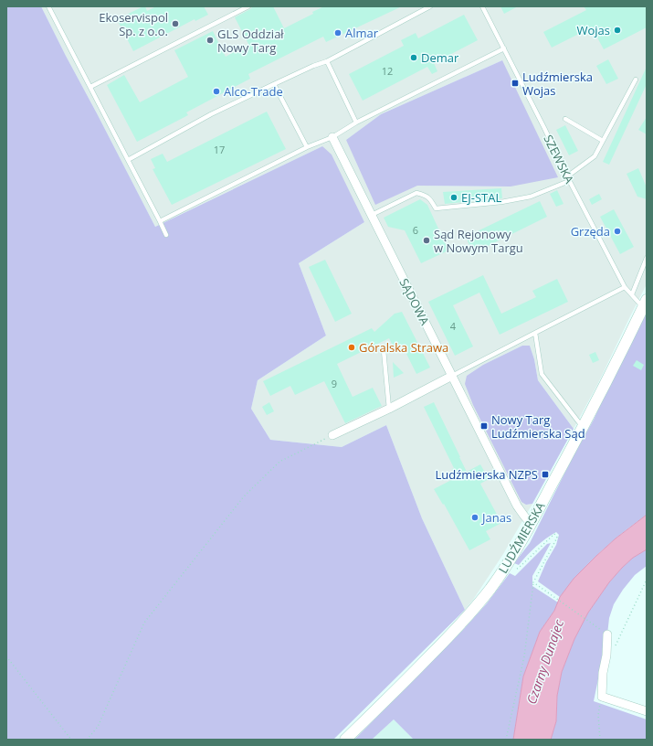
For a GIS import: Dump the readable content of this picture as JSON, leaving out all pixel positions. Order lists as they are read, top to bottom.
{
  "streets": {
    "main road": ["LUDŹMIERSKA"],
    "street": ["SĄDOWA"],
    "lane": ["SZEWSKA"]
  },
  "crossings": [
    ["SZEWSKA", "LUDŹMIERSKA"],
    ["SĄDOWA", "LUDŹMIERSKA"]
  ],
  "water": ["Czarny Dunajec"],
  "places": {
    "other": [
      "Ekoservispol Sp. z o.o.",
      "Wojas",
      "Almar",
      "GLS Oddział Nowy Targ",
      "Demar",
      "Alco-Trade",
      "EJ-STAL",
      "Grzęda",
      "Sąd Rejonowy w Nowym Targu",
      "Góralska Strawa",
      "Janas"
    ],
    "transit": ["Ludźmierska Wojas", "Nowy Targ Ludźmierska Sąd", "Ludźmierska NZPS"]
  },
  "house_numbers": [
    "12",
    "17",
    "6",
    "4",
    "9"
  ]
}
